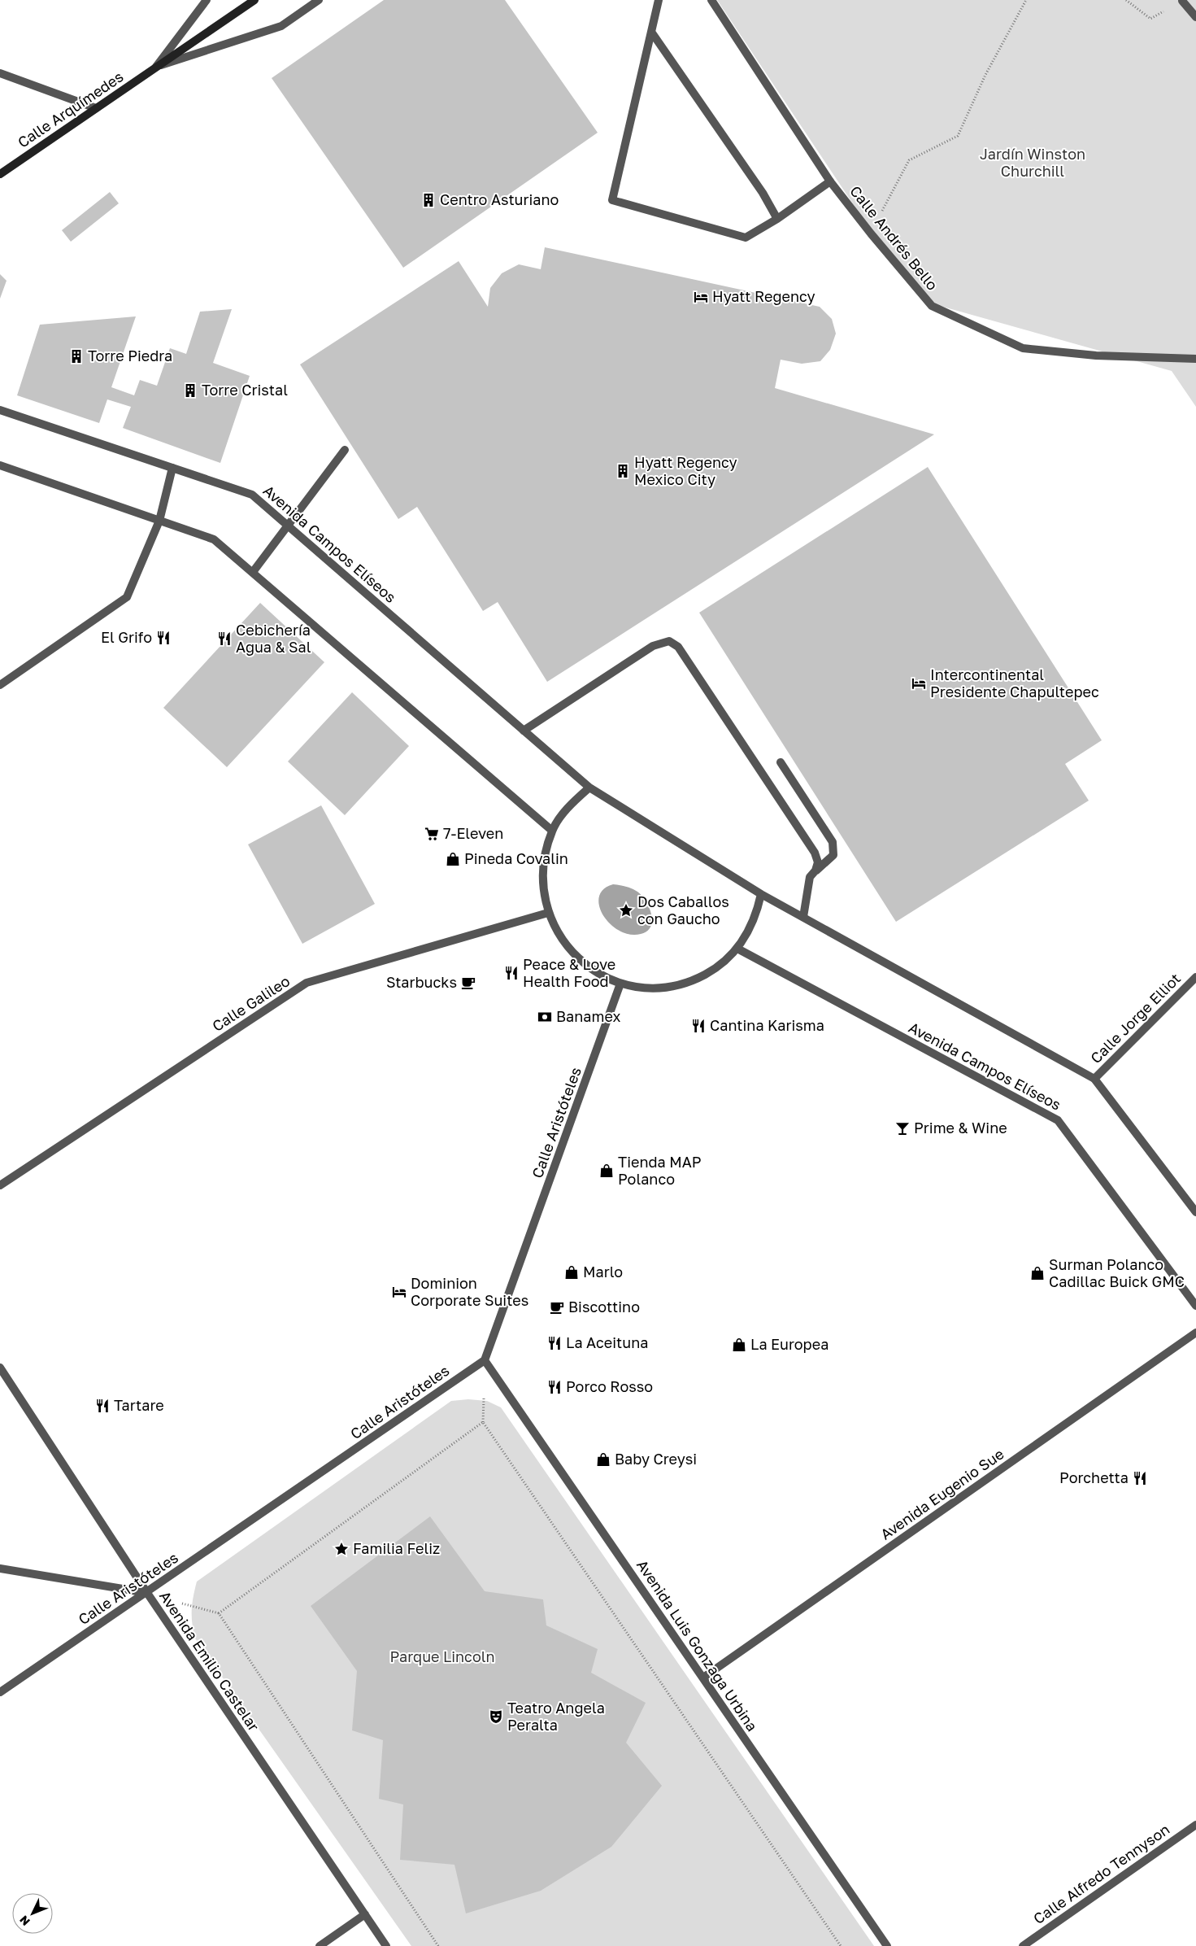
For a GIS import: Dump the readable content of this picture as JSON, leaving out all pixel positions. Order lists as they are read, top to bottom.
{
  "streets": {
    "main road": ["Calle Arquímedes"],
    "street": [
      "Calle Andrés Bello",
      "Avenida Campos Elíseos",
      "Calle Galileo",
      "Calle Jorge Elliot",
      "Calle Aristóteles",
      "Avenida Eugenio Sue",
      "Avenida Luis Gonzaga Urbina",
      "Avenida Emilio Castelar",
      "Calle Alfredo Tennyson"
    ]
  },
  "crossings": [
    ["Calle Aristóteles", "Avenida Luis Gonzaga Urbina"],
    ["Calle Aristóteles", "Avenida Emilio Castelar"],
    ["Avenida Eugenio Sue", "Avenida Luis Gonzaga Urbina"]
  ],
  "parks": ["Jardín Winston Churchill", "Parque Lincoln"],
  "places": {
    "building": [
      "Centro Asturiano",
      "Torre Piedra",
      "Torre Cristal",
      "Hyatt Regency Mexico City"
    ],
    "hotel": ["Hyatt Regency", "Intercontinental Presidente Chapultepec", "Dominion Corporate Suites"],
    "restaurant": [
      "El Grifo",
      "Cebichería Agua & Sal",
      "Peace & Love Health Food",
      "Cantina Karisma",
      "La Aceituna",
      "Porco Rosso",
      "Tartare",
      "Porchetta"
    ],
    "supermarket": ["7-Eleven"],
    "shop": [
      "Pineda Covalin",
      "Tienda MAP Polanco",
      "Marlo",
      "Surman Polanco Cadillac Buick GMC",
      "La Europea",
      "Baby Creysi"
    ],
    "place": ["Dos Caballos con Gaucho", "Familia Feliz"],
    "cafe": ["Starbucks", "Biscottino"],
    "bank": ["Banamex"],
    "bar": ["Prime & Wine"],
    "theatre": ["Teatro Angela Peralta"]
  },
  "north": "bottom left"
}
